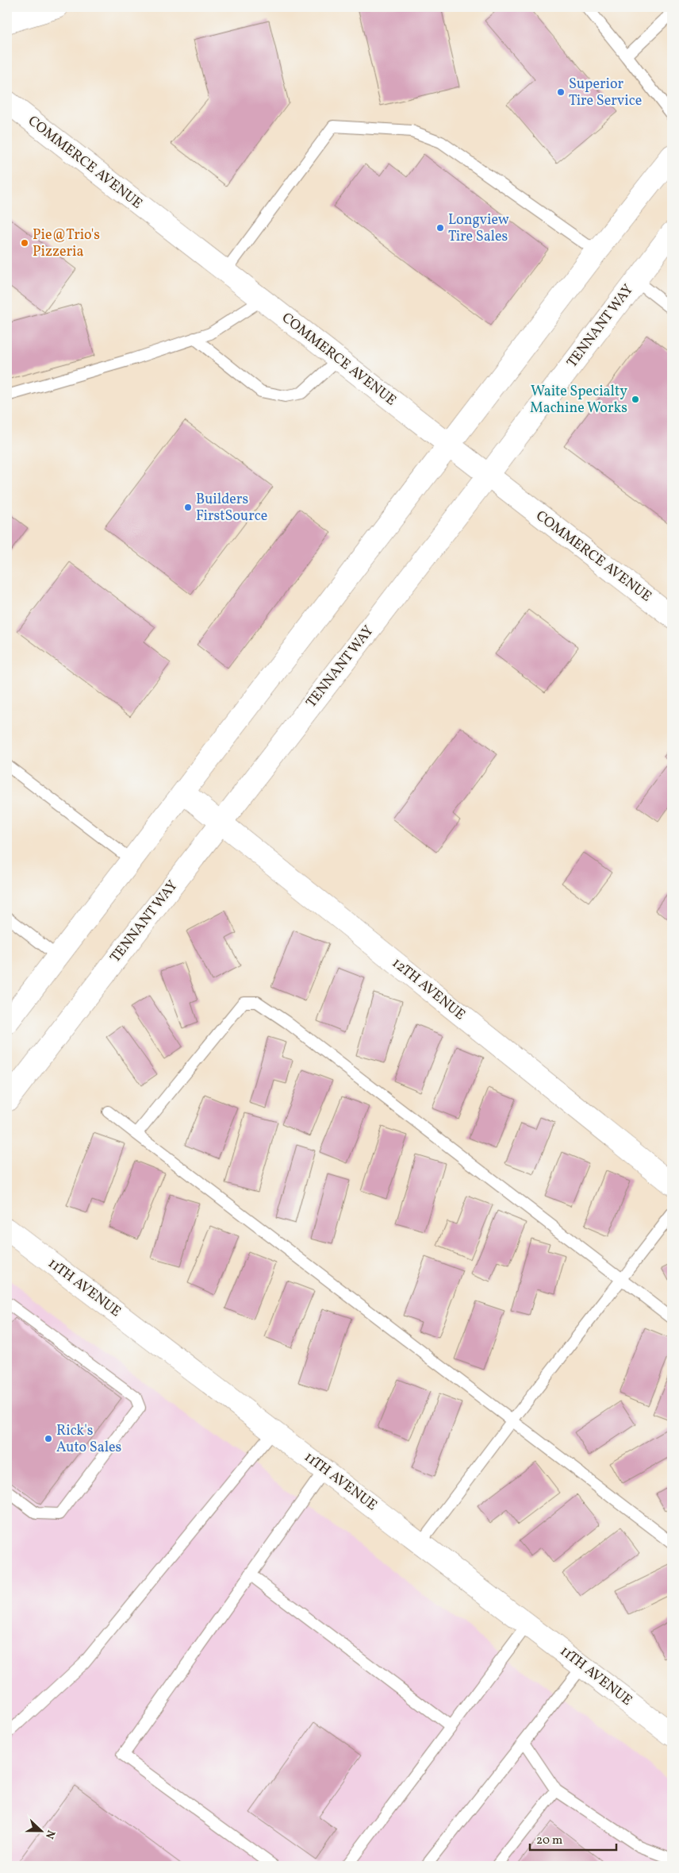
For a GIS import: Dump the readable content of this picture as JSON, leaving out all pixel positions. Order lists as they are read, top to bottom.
{
  "streets": {
    "main road": [
      "COMMERCE AVENUE",
      "TENNANT WAY",
      "12TH AVENUE",
      "11TH AVENUE"
    ]
  },
  "crossings": [
    ["COMMERCE AVENUE", "TENNANT WAY"],
    ["TENNANT WAY", "12TH AVENUE"]
  ],
  "places": [
    "Superior Tire Service",
    "Longview Tire Sales",
    "Pie@Trio's Pizzeria",
    "Waite Specialty Machine Works",
    "Builders FirstSource",
    "Rick's Auto Sales"
  ],
  "scale_bar": "20 m",
  "north": "right"
}
